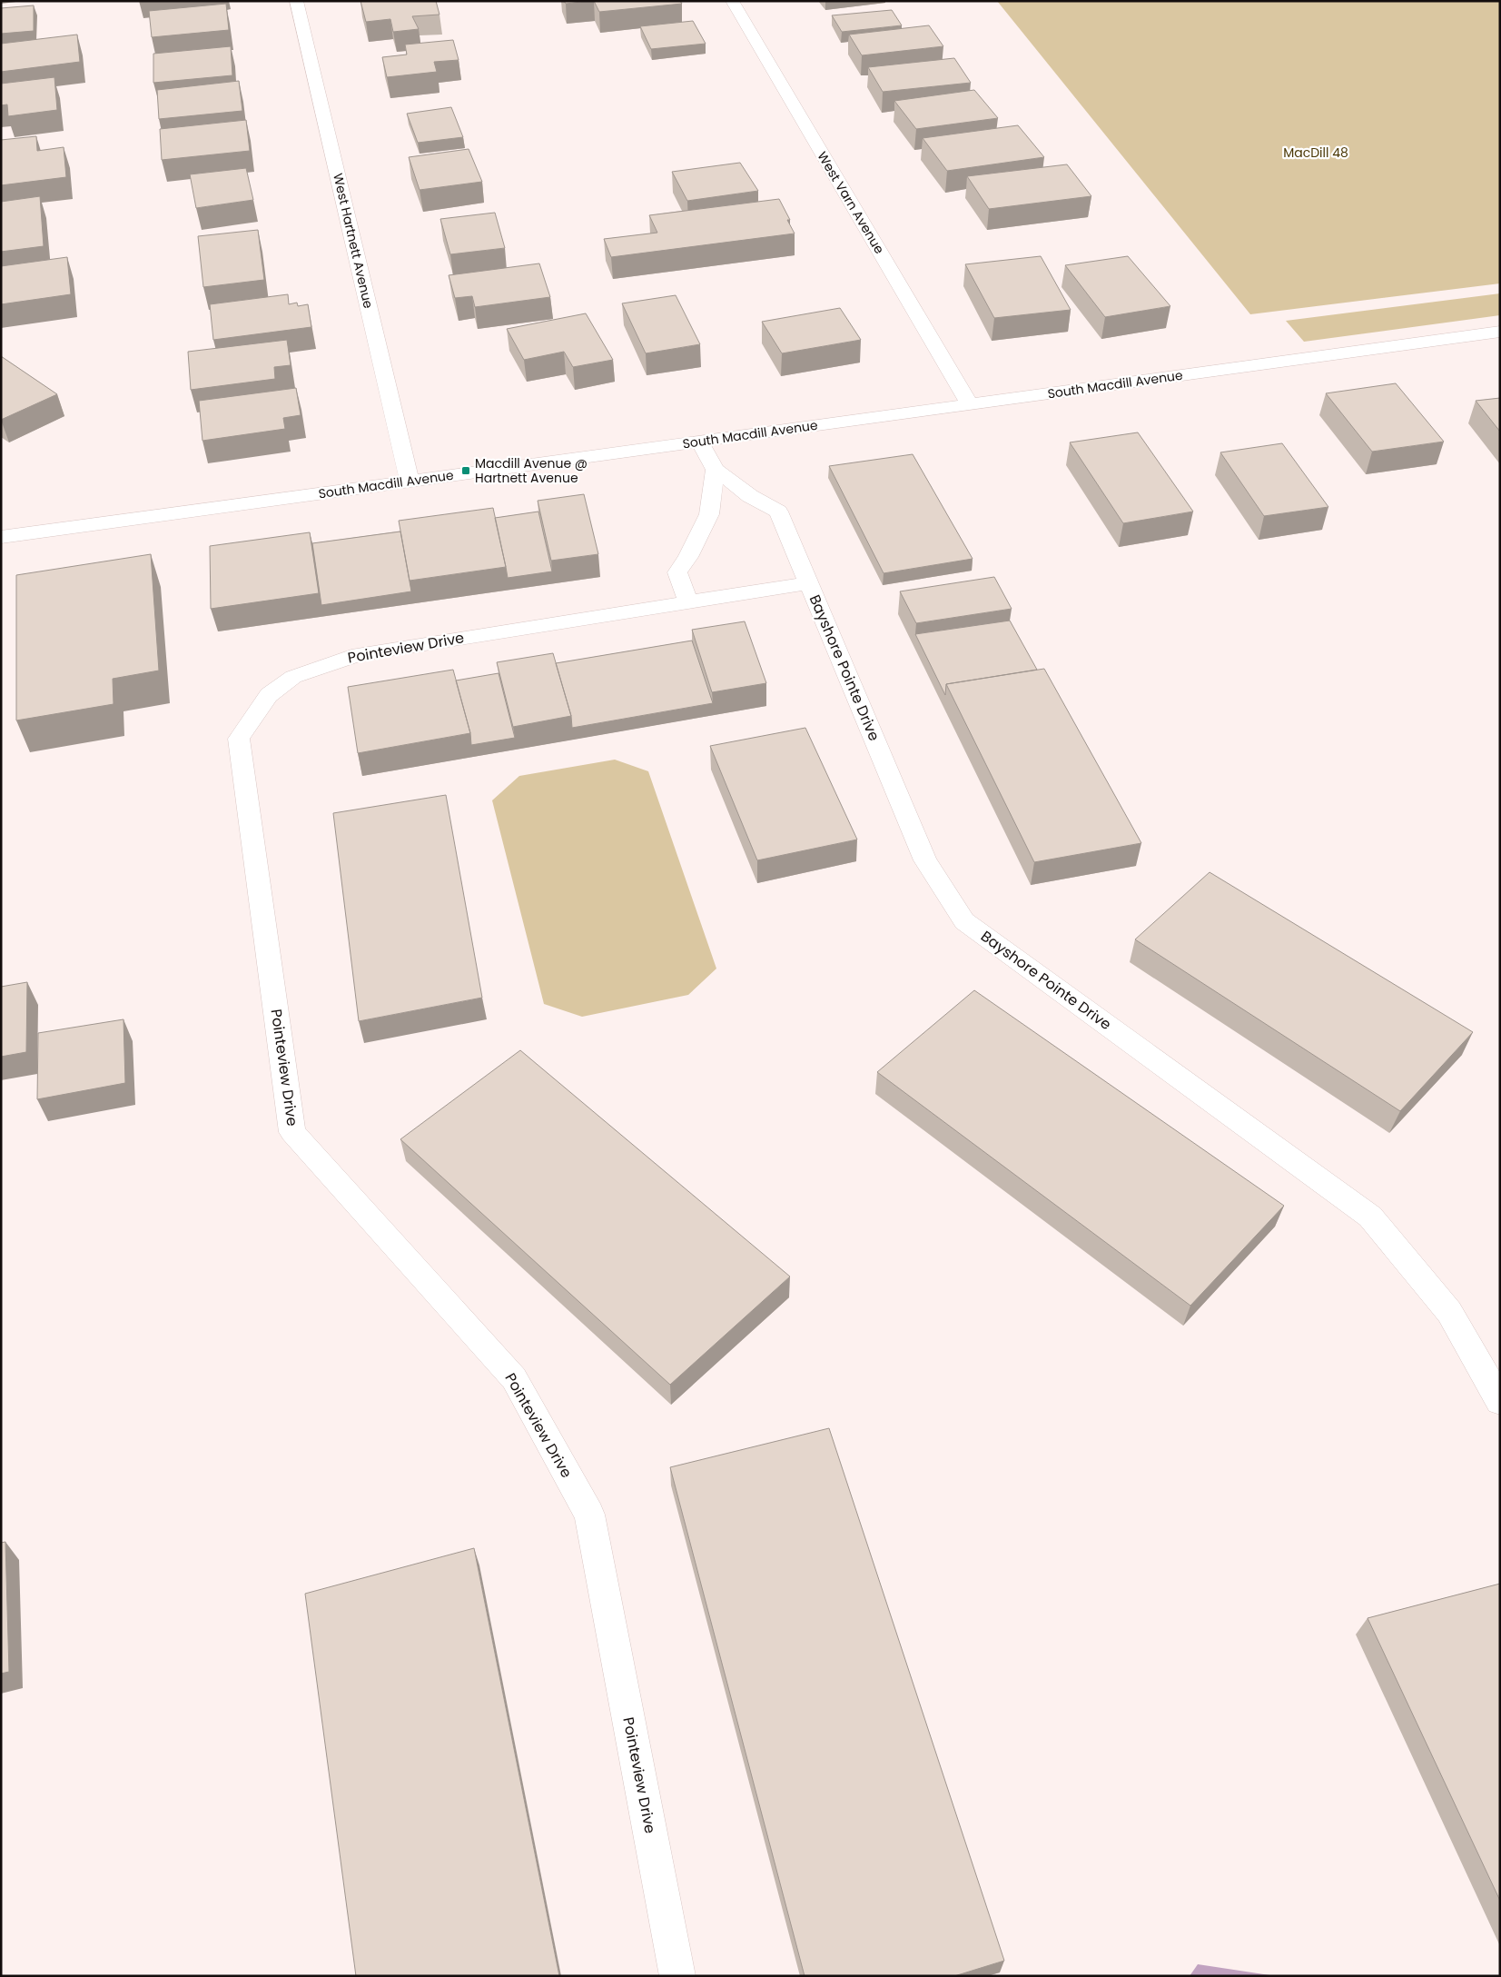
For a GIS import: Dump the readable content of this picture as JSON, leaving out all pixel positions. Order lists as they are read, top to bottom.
{
  "streets": {
    "street": [
      "West Varn Avenue",
      "West Hartnett Avenue",
      "South Macdill Avenue",
      "Pointeview Drive",
      "Bayshore Pointe Drive"
    ]
  },
  "crossings": [
    ["West Varn Avenue", "South Macdill Avenue"],
    ["West Hartnett Avenue", "South Macdill Avenue"],
    ["South Macdill Avenue", "Bayshore Pointe Drive"],
    ["Pointeview Drive", "Bayshore Pointe Drive"]
  ],
  "parks": ["MacDill 48"],
  "places": {
    "transit": ["Macdill Avenue @ Hartnett Avenue"]
  }
}
